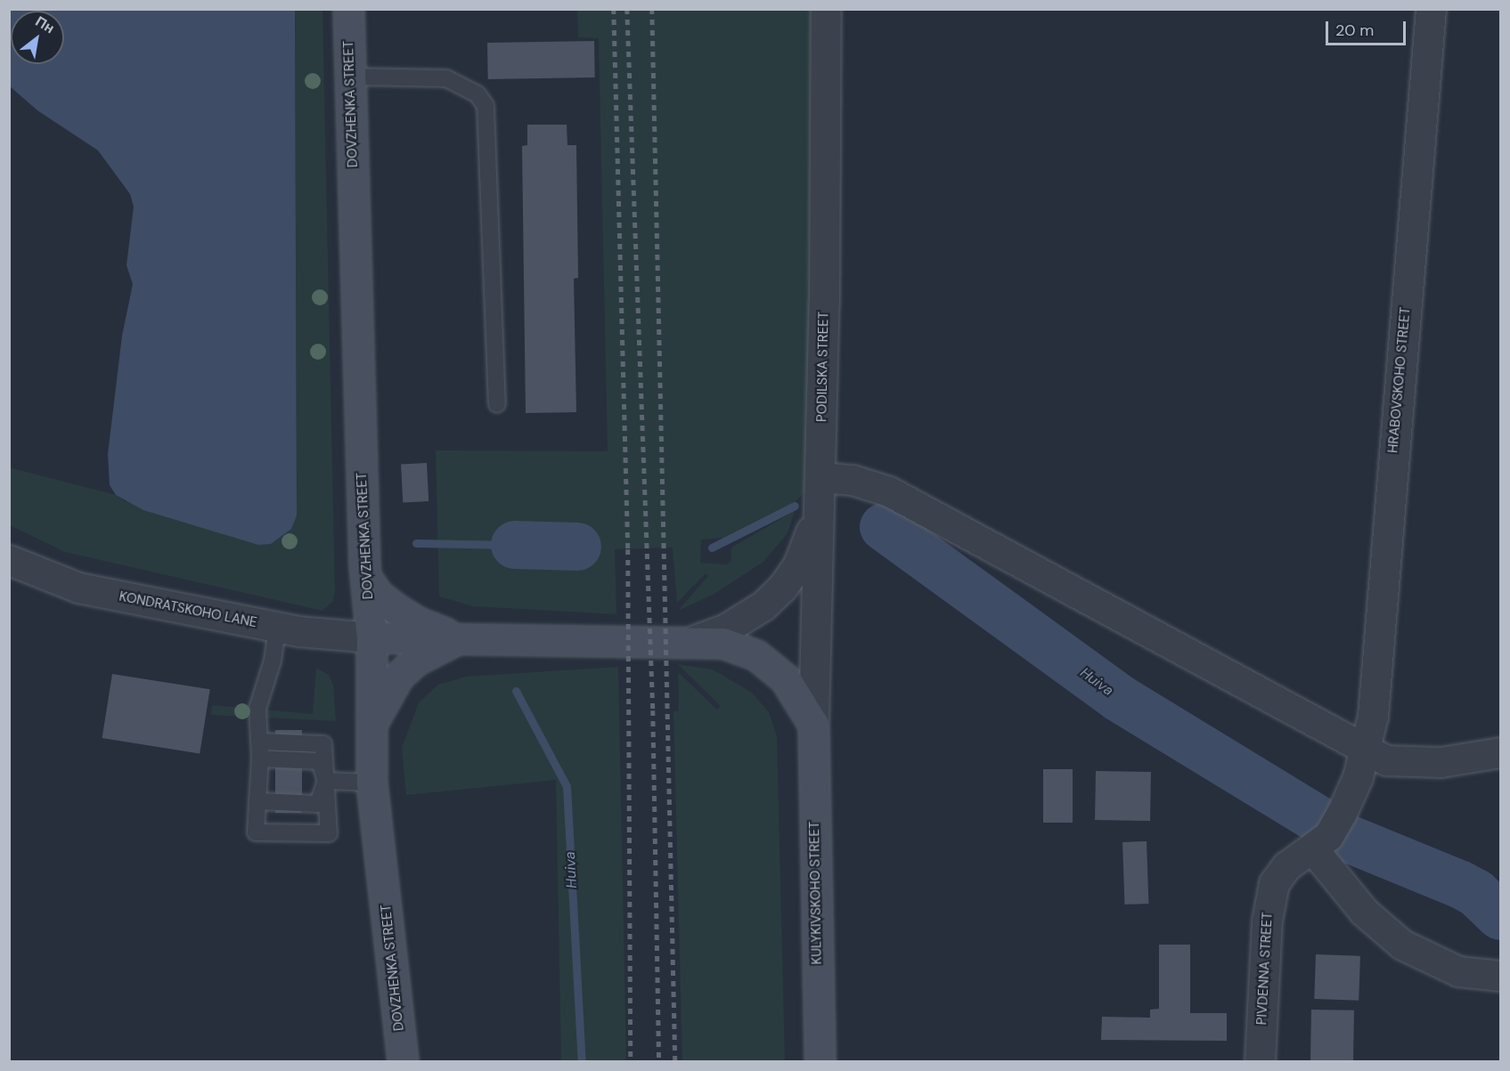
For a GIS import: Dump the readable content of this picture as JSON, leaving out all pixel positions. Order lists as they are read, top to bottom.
{
  "streets": {
    "street": [
      "DOVZHENKA STREET",
      "PODILSKA STREET",
      "HRABOVSKOHO STREET",
      "KONDRATSKOHO LANE",
      "KULYKIVSKOHO STREET",
      "PIVDENNA STREET"
    ]
  },
  "crossings": [
    ["DOVZHENKA STREET", "KONDRATSKOHO LANE"],
    ["PODILSKA STREET", "KULYKIVSKOHO STREET"],
    ["HRABOVSKOHO STREET", "PIVDENNA STREET"]
  ],
  "water": ["Huiva"],
  "scale_bar": "20 m",
  "north": "top right"
}
